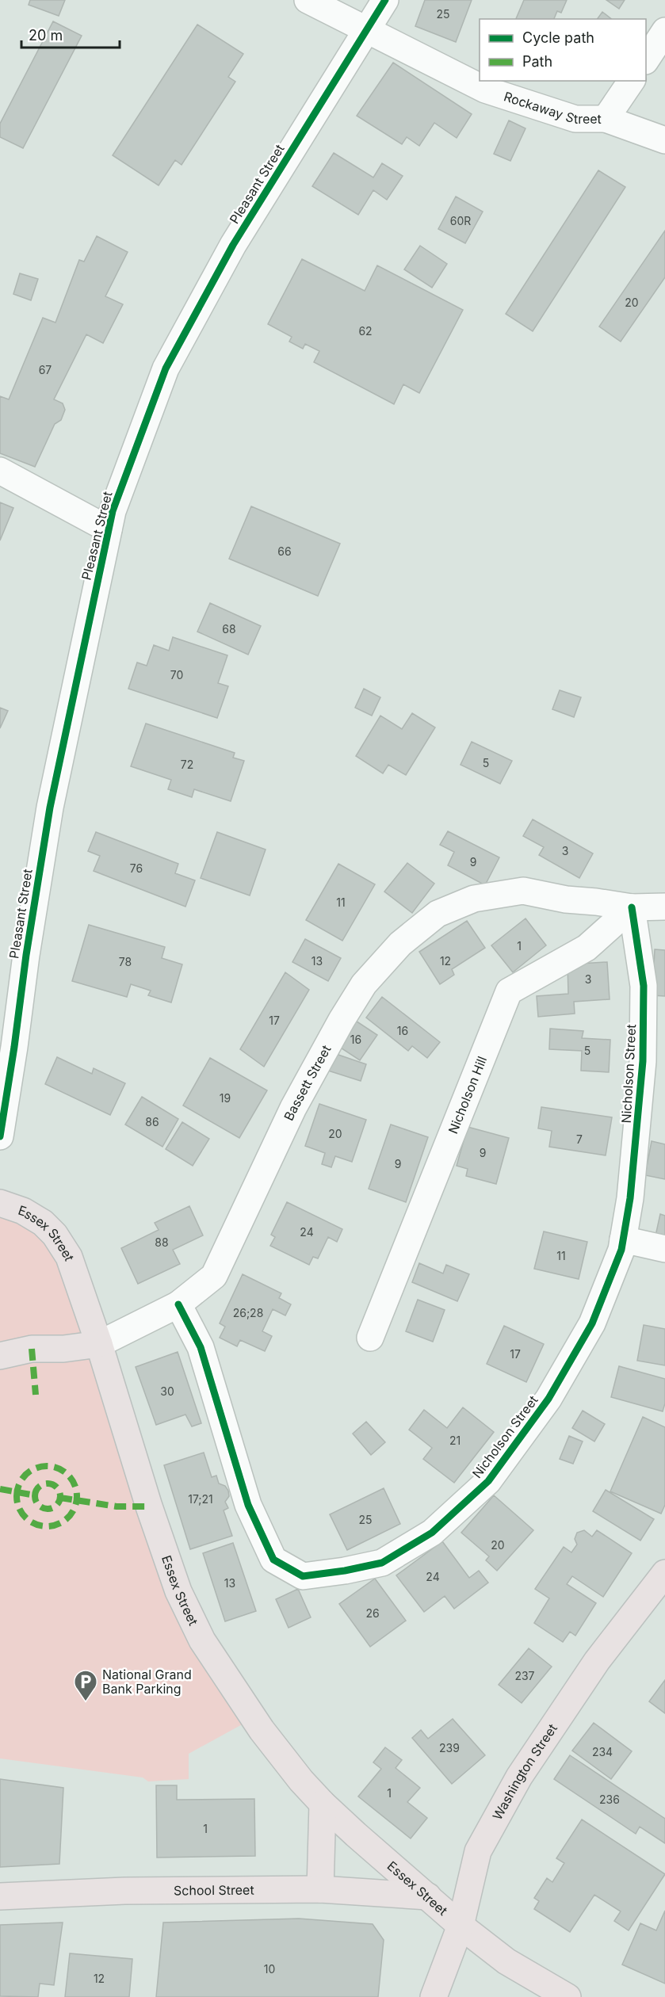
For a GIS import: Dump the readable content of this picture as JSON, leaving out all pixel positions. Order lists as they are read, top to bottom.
{
  "streets": {
    "main road": [
      "Bassett Street",
      "Essex Street",
      "Washington Street",
      "School Street"
    ],
    "street": [
      "Rockaway Street",
      "Pleasant Street",
      "Nicholson Street",
      "Nicholson Hill"
    ]
  },
  "crossings": [
    ["Rockaway Street", "Pleasant Street"],
    ["Nicholson Street", "Bassett Street"],
    ["Nicholson Street", "Nicholson Hill"],
    ["Bassett Street", "Nicholson Hill"],
    ["Bassett Street", "Essex Street"],
    ["Essex Street", "Washington Street"],
    ["Essex Street", "School Street"]
  ],
  "places": {
    "parking": ["National Grand Bank Parking"]
  },
  "house_numbers": [
    "25",
    "60R",
    "20",
    "62",
    "67",
    "66",
    "68",
    "70",
    "5",
    "72",
    "3",
    "9",
    "76",
    "11",
    "1",
    "13",
    "12",
    "78",
    "3",
    "17",
    "16",
    "16",
    "5",
    "19",
    "86",
    "20",
    "7",
    "9",
    "9",
    "24",
    "88",
    "11",
    "26;28",
    "17",
    "30",
    "21",
    "17;21",
    "25",
    "20",
    "24",
    "13",
    "26",
    "237",
    "239",
    "234",
    "1",
    "236",
    "1",
    "10",
    "12"
  ],
  "legend": ["Cycle path", "Path"],
  "scale_bar": "20 m"
}
